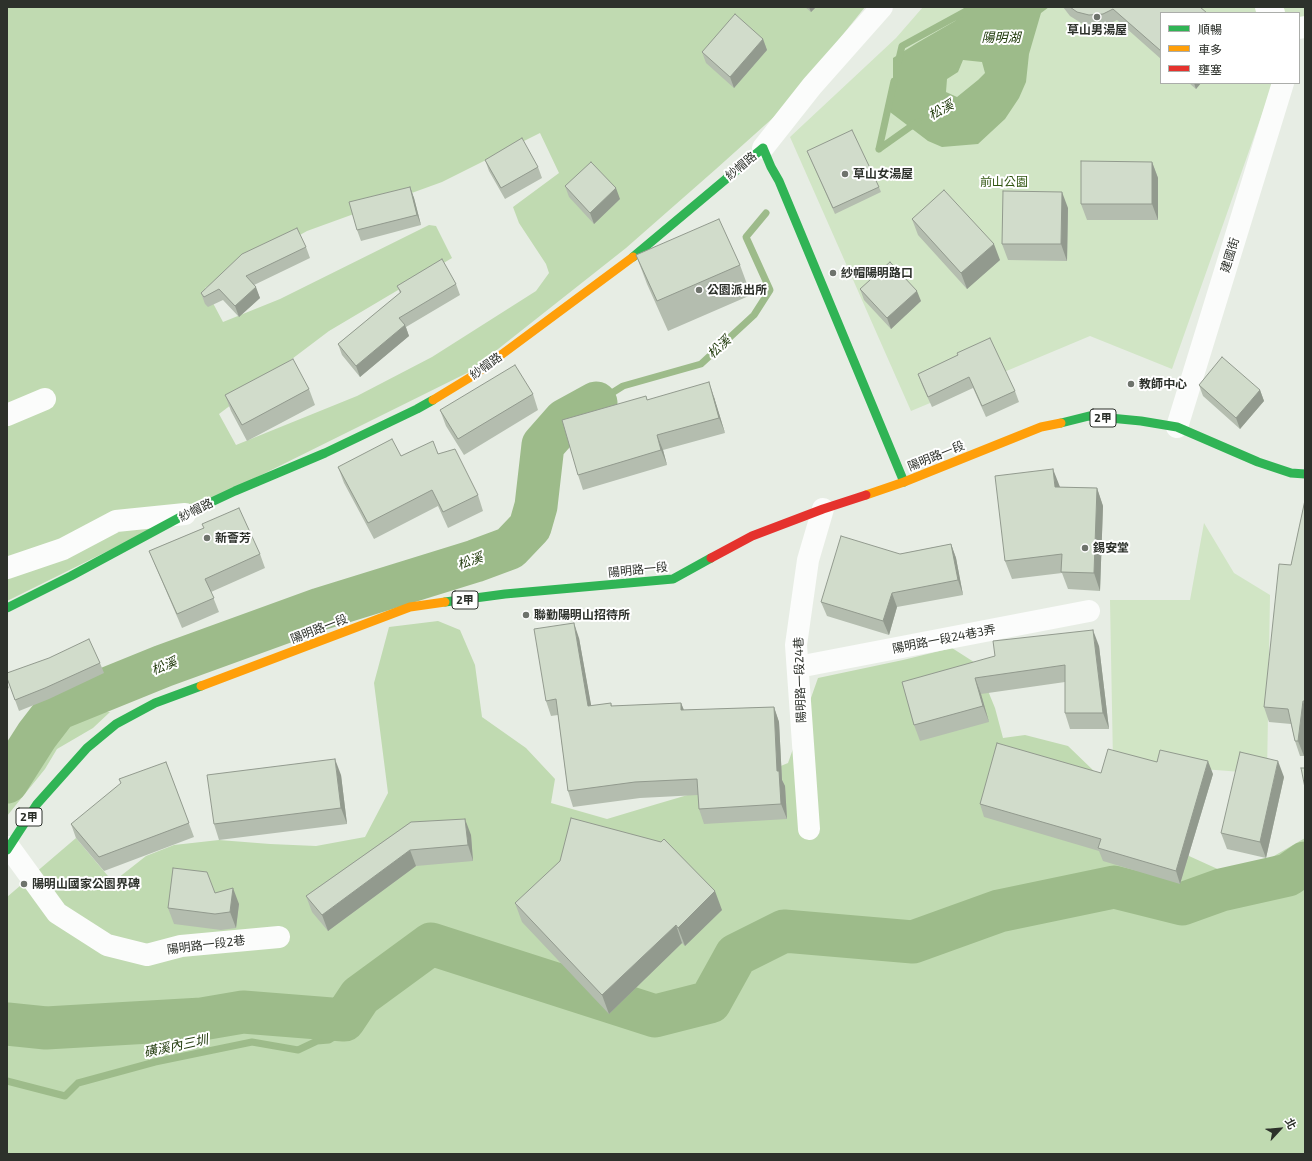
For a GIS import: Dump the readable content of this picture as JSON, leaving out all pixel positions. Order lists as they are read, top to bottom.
{
  "streets": {
    "main road": ["紗帽路", "2甲", "陽明路一段"],
    "street": [
      "建國街",
      "陽明路一段24巷3弄",
      "陽明路一段24巷",
      "陽明路一段2巷"
    ]
  },
  "crossings": [
    ["建國街", "陽明路一段"],
    ["陽明路一段", "陽明路一段24巷"],
    ["陽明路一段", "陽明路一段2巷"],
    ["陽明路一段24巷3弄", "陽明路一段24巷"]
  ],
  "water": ["陽明湖", "松溪", "磺溪內三圳"],
  "parks": ["前山公園"],
  "places": [
    "草山男湯屋",
    "草山女湯屋",
    "紗帽陽明路口",
    "公園派出所",
    "教師中心",
    "新薈芳",
    "錫安堂",
    "聯勤陽明山招待所",
    "陽明山國家公園界碑"
  ],
  "legend": ["順暢", "車多", "壅塞"],
  "north": "top right"
}
